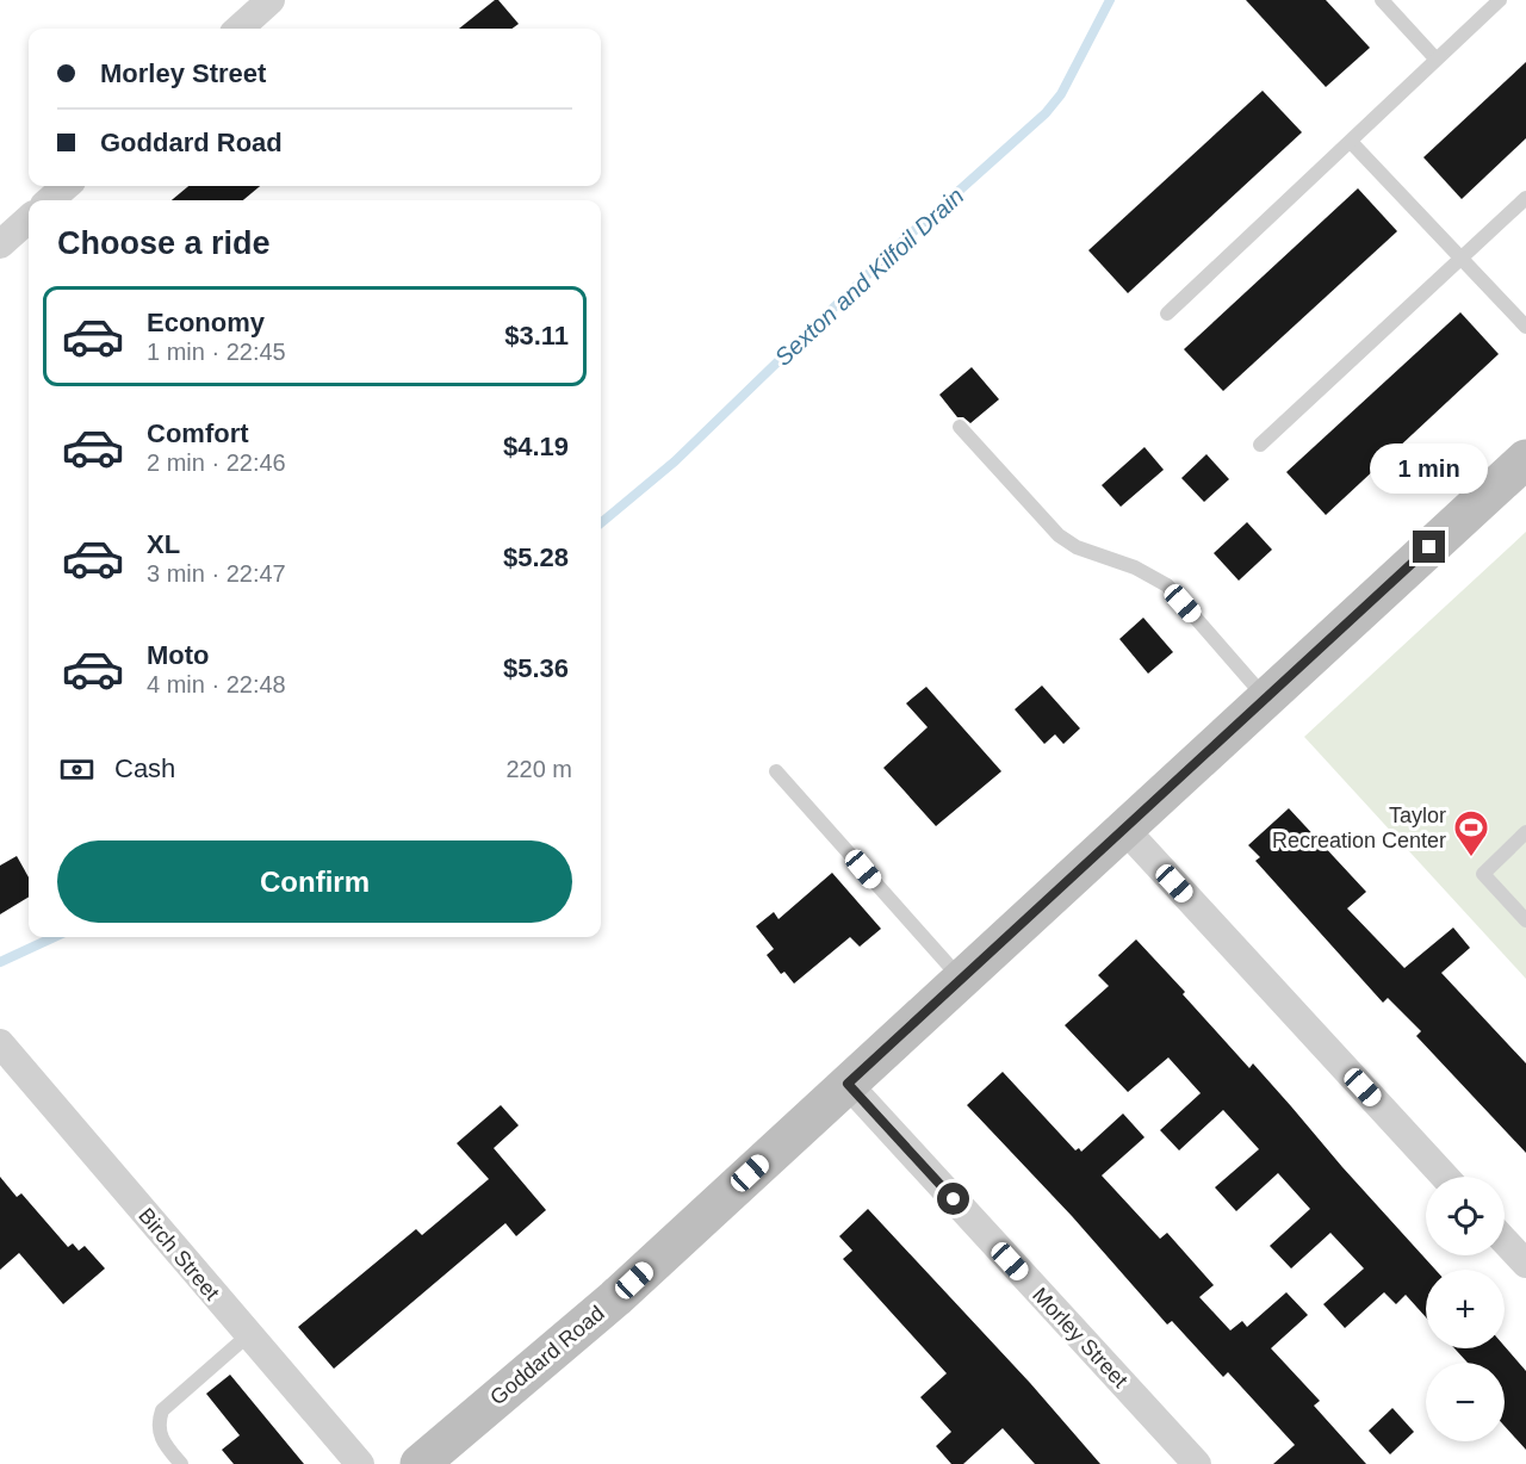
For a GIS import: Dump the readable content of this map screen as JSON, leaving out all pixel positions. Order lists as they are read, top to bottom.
{
  "streets": {
    "main road": ["Goddard Road"],
    "street": ["Birch Street", "Morley Street"]
  },
  "crossings": [
    ["Morley Street", "Goddard Road"]
  ],
  "water": ["Sexton and Kilfoil Drain"],
  "places": {
    "sports": ["Taylor Recreation Center"]
  },
  "page": {
    "banner": ["Morley Street", "Goddard Road"],
    "heading": "Choose a ride",
    "list": [
      {
        "name": "Economy",
        "note": "1 min · 22:45",
        "value": "$3.11"
      },
      {
        "name": "Comfort",
        "note": "2 min · 22:46",
        "value": "$4.19"
      },
      {
        "name": "XL",
        "note": "3 min · 22:47",
        "value": "$5.28"
      },
      {
        "name": "Moto",
        "note": "4 min · 22:48",
        "value": "$5.36"
      }
    ],
    "bubble": "1 min",
    "pay": ["Cash", "220 m"],
    "buttons": "Confirm",
    "map_buttons": ["+", "−"]
  }
}
